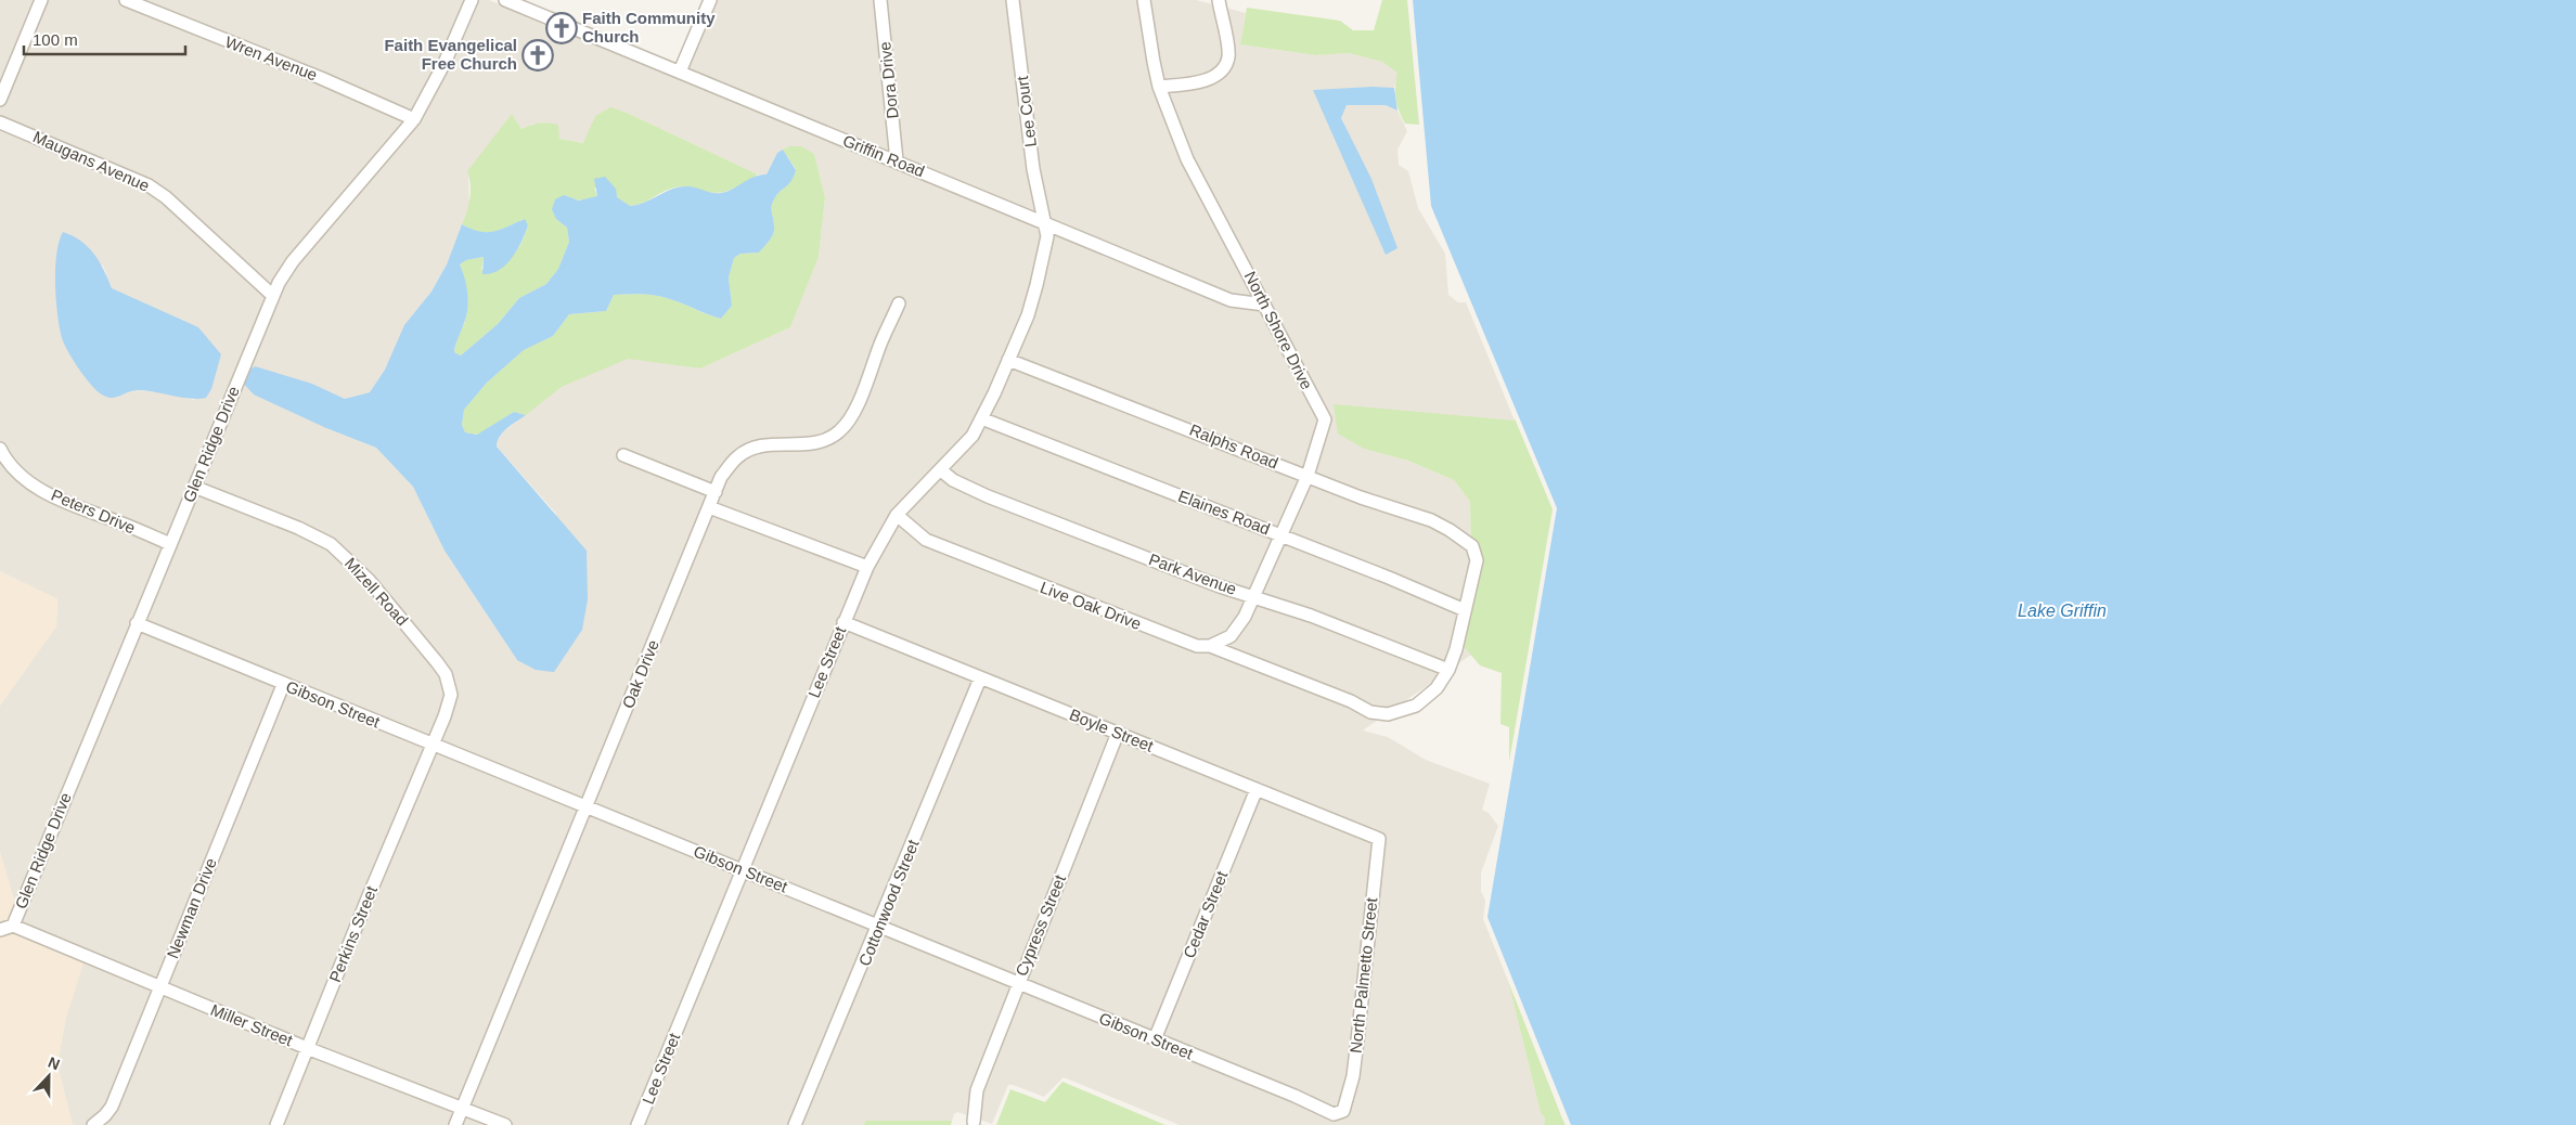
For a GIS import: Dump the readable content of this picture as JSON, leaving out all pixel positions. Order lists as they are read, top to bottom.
{
  "streets": {
    "street": [
      "Wren Avenue",
      "Dora Drive",
      "Lee Court",
      "Griffin Road",
      "Maugans Avenue",
      "North Shore Drive",
      "Glen Ridge Drive",
      "Ralphs Road",
      "Peters Drive",
      "Elaines Road",
      "Park Avenue",
      "Mizell Road",
      "Live Oak Drive",
      "Lee Street",
      "Oak Drive",
      "Gibson Street",
      "Boyle Street",
      "Cottonwood Street",
      "Newman Drive",
      "Cedar Street",
      "Cypress Street",
      "Perkins Street",
      "North Palmetto Street",
      "Miller Street"
    ]
  },
  "crossings": [
    ["Wren Avenue", "Glen Ridge Drive"],
    ["Dora Drive", "Griffin Road"],
    ["Lee Court", "Griffin Road"],
    ["Lee Court", "Lee Street"],
    ["Griffin Road", "North Shore Drive"],
    ["Griffin Road", "Lee Street"],
    ["Maugans Avenue", "Glen Ridge Drive"],
    ["North Shore Drive", "Ralphs Road"],
    ["North Shore Drive", "Elaines Road"],
    ["North Shore Drive", "Park Avenue"],
    ["North Shore Drive", "Live Oak Drive"],
    ["Glen Ridge Drive", "Peters Drive"],
    ["Glen Ridge Drive", "Mizell Road"],
    ["Glen Ridge Drive", "Gibson Street"],
    ["Glen Ridge Drive", "Miller Street"],
    ["Ralphs Road", "Elaines Road"],
    ["Ralphs Road", "Lee Street"],
    ["Elaines Road", "Lee Street"],
    ["Park Avenue", "Live Oak Drive"],
    ["Park Avenue", "Lee Street"],
    ["Mizell Road", "Gibson Street"],
    ["Mizell Road", "Perkins Street"],
    ["Live Oak Drive", "Lee Street"],
    ["Lee Street", "Gibson Street"],
    ["Lee Street", "Boyle Street"],
    ["Oak Drive", "Gibson Street"],
    ["Oak Drive", "Miller Street"],
    ["Gibson Street", "Cottonwood Street"],
    ["Gibson Street", "Newman Drive"],
    ["Gibson Street", "Cedar Street"],
    ["Gibson Street", "Cypress Street"],
    ["Gibson Street", "Perkins Street"],
    ["Gibson Street", "North Palmetto Street"],
    ["Boyle Street", "Cottonwood Street"],
    ["Boyle Street", "Cedar Street"],
    ["Boyle Street", "Cypress Street"],
    ["Boyle Street", "North Palmetto Street"],
    ["Newman Drive", "Miller Street"],
    ["Perkins Street", "Miller Street"]
  ],
  "water": ["Lake Griffin"],
  "places": {
    "church": ["Faith Community Church", "Faith Evangelical Free Church"]
  },
  "scale_bar": "100 m",
  "north": "top"
}
